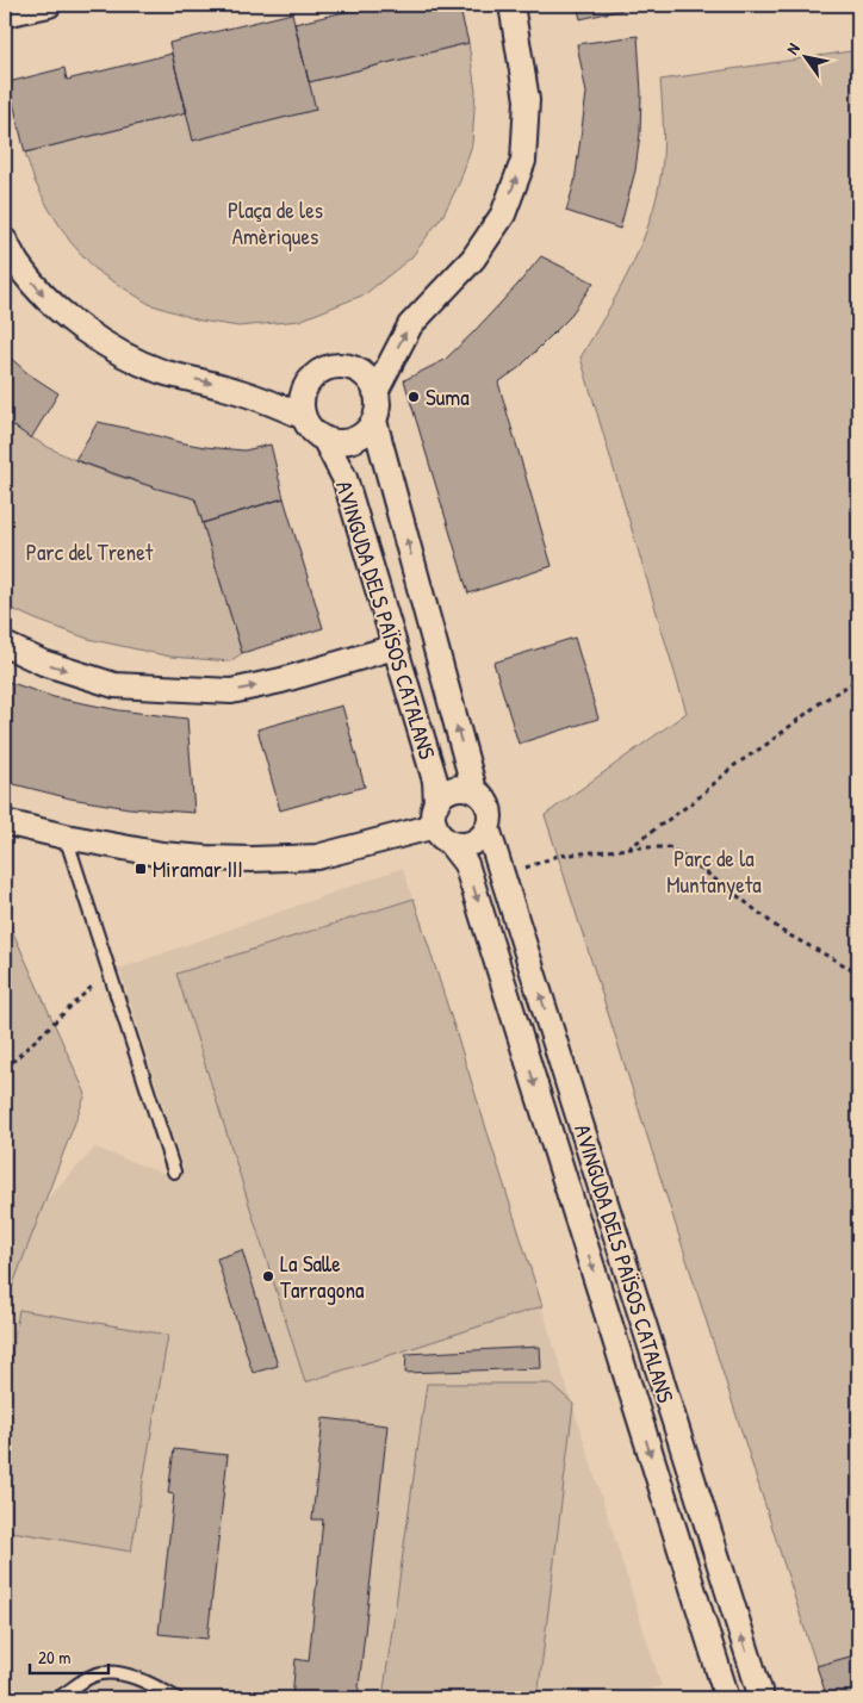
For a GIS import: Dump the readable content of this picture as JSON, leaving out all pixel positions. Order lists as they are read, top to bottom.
{
  "streets": {
    "street": ["AVINGUDA DELS PAÏSOS CATALANS"]
  },
  "parks": ["Plaça de les Amèriques", "Parc del Trenet", "Parc de la Muntanyeta"],
  "places": {
    "other": ["Suma", "La Salle Tarragona"],
    "transit": ["Miramar III"]
  },
  "scale_bar": "20 m",
  "north": "top left"
}
